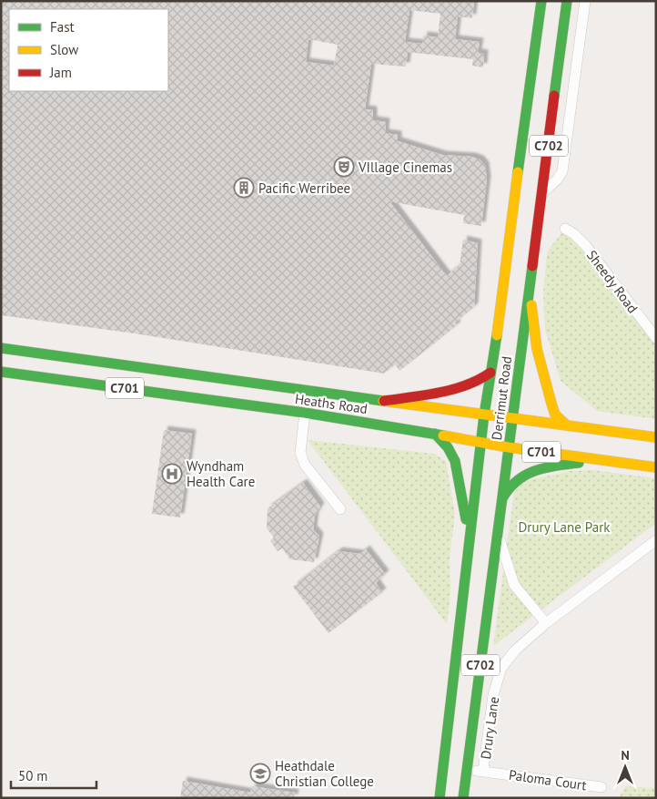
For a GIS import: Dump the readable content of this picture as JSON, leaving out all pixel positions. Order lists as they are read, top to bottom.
{
  "streets": {
    "main road": [
      "C702",
      "C701",
      "Derrimut Road",
      "Heaths Road"
    ],
    "street": ["Sheedy Road", "Drury Lane", "Paloma Court"]
  },
  "crossings": [
    ["Derrimut Road", "Heaths Road"],
    ["Derrimut Road", "Paloma Court"],
    ["Drury Lane", "Paloma Court"]
  ],
  "parks": ["Drury Lane Park"],
  "places": {
    "theatre": ["VIllage Cinemas"],
    "building": ["Pacific Werribee"],
    "hospital": ["Wyndham Health Care"],
    "school or university": ["Heathdale Christian College"]
  },
  "legend": ["Fast", "Slow", "Jam"],
  "scale_bar": "50 m",
  "north": "top"
}
